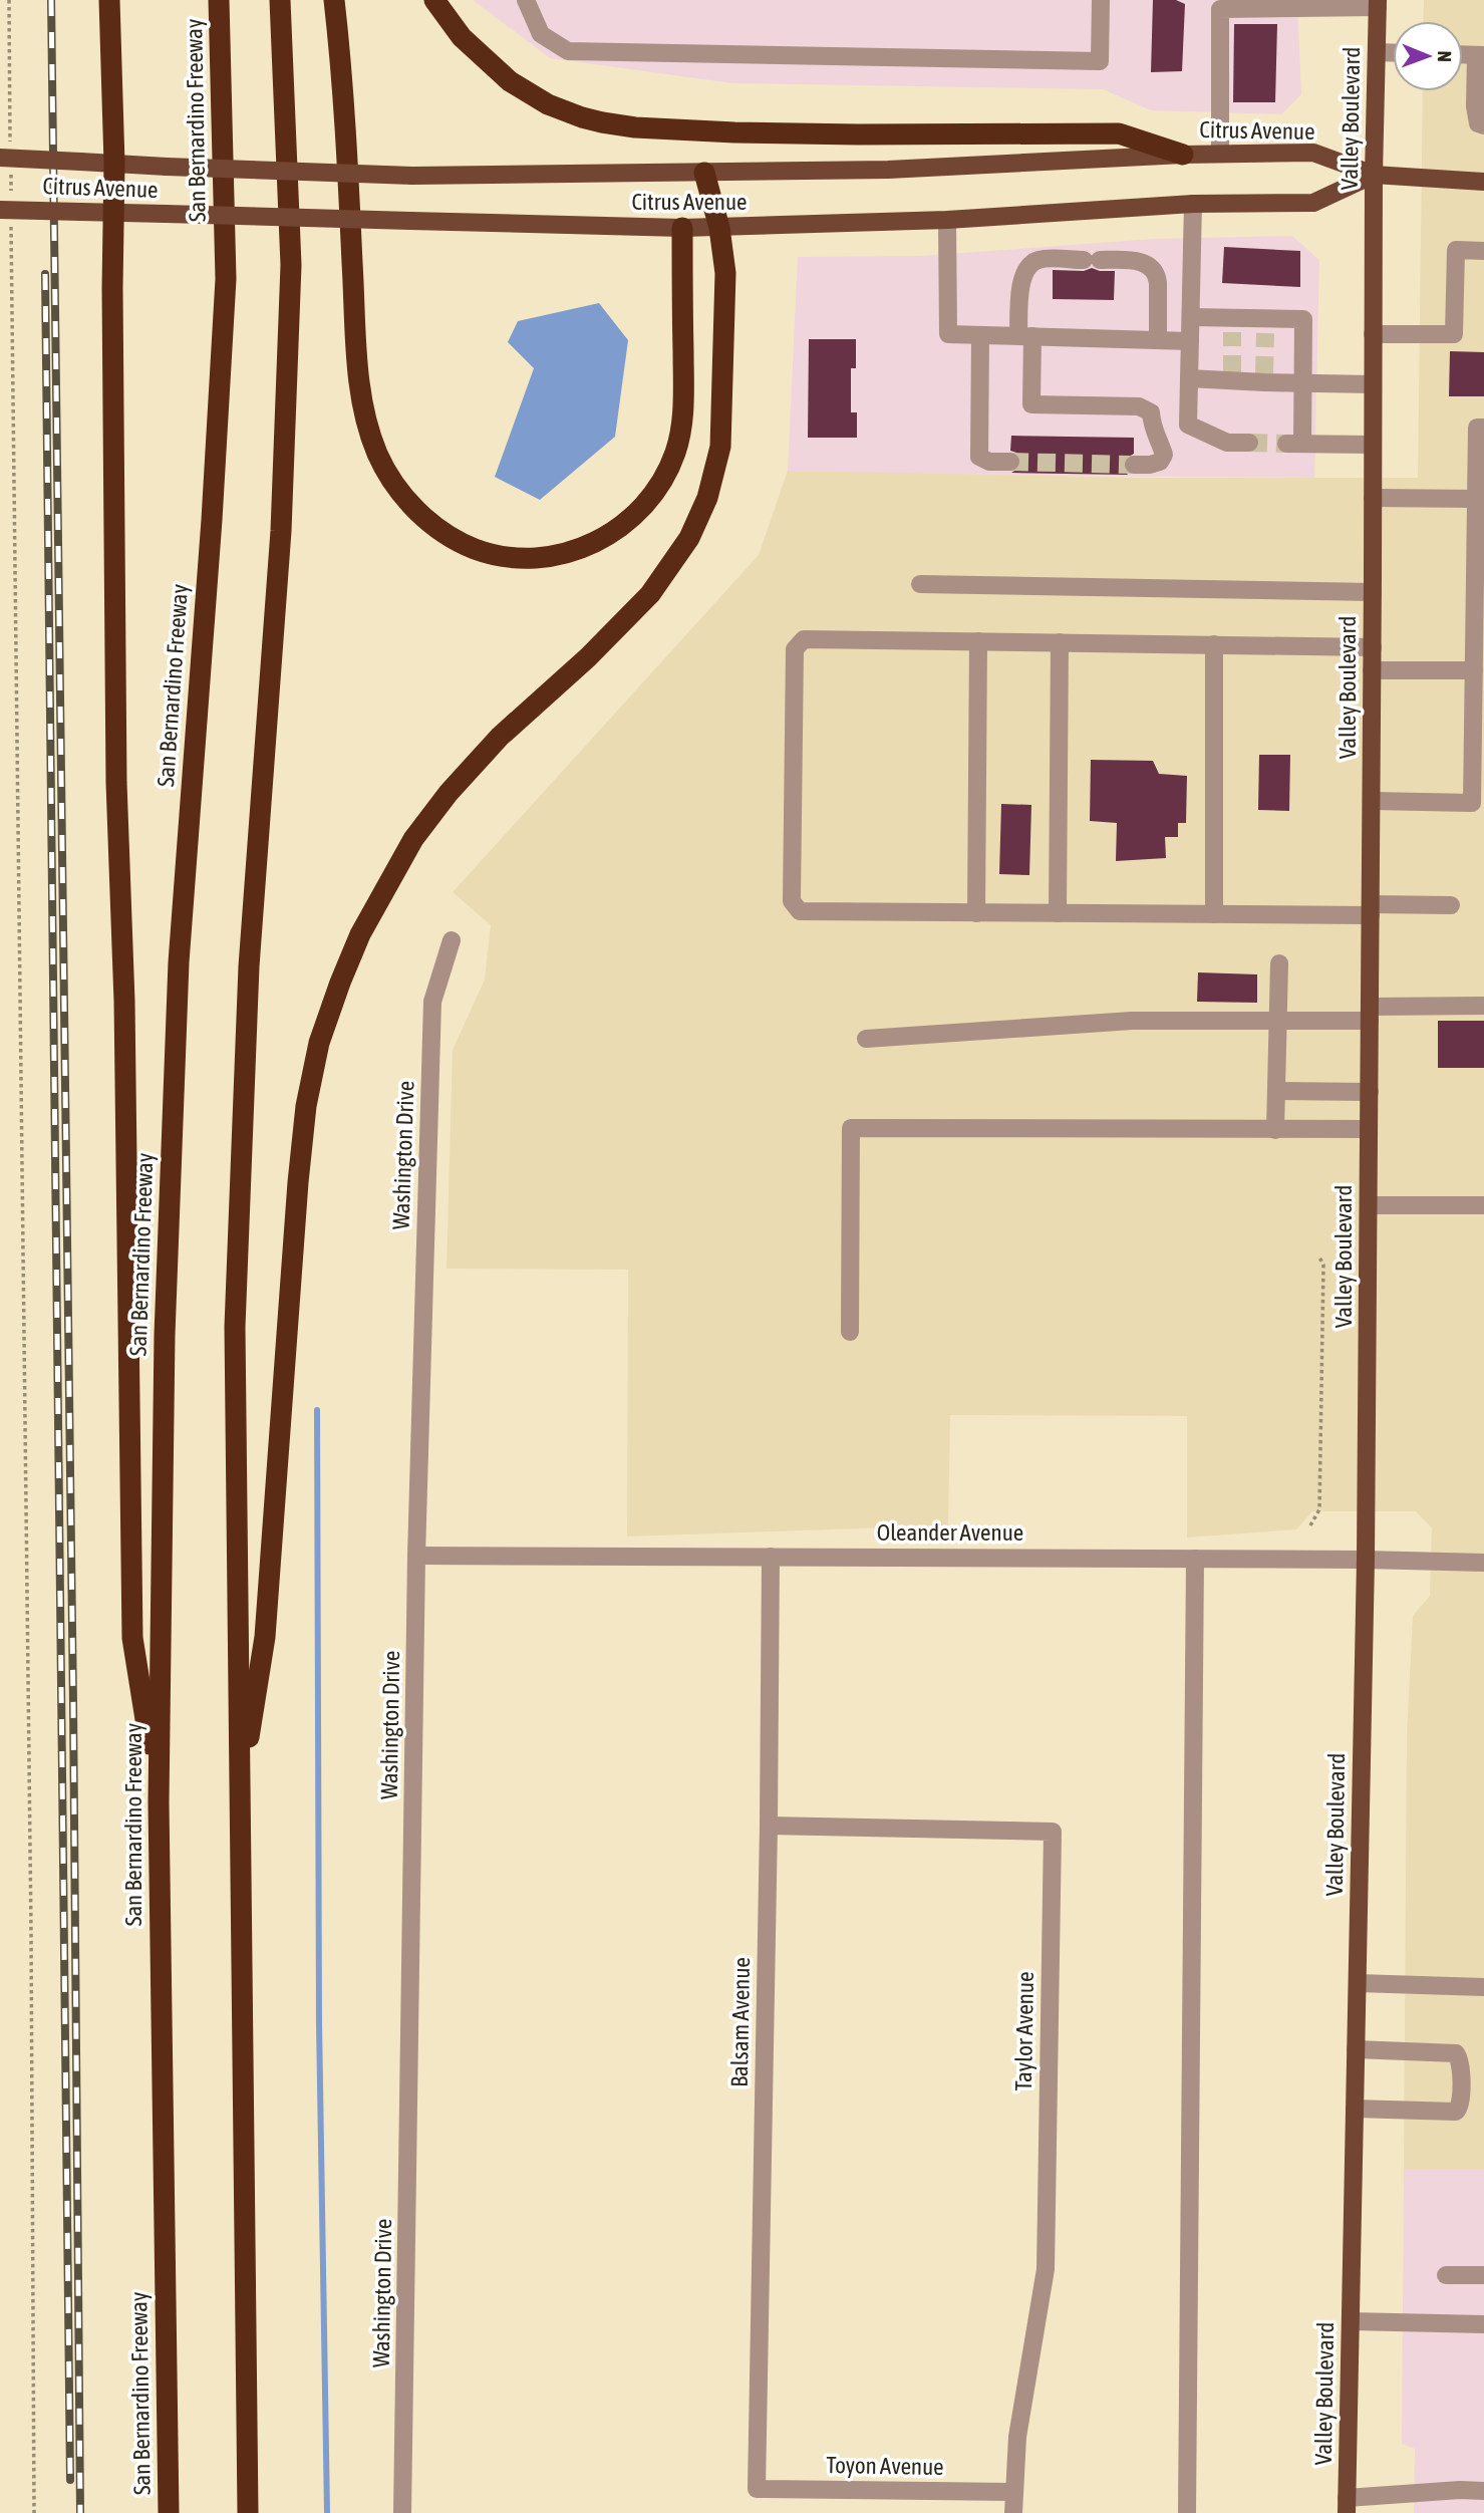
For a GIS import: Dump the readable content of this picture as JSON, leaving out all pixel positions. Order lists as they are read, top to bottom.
{
  "streets": {
    "highway": ["San Bernardino Freeway"],
    "main road": ["Valley Boulevard", "Citrus Avenue"],
    "street": [
      "Washington Drive",
      "Oleander Avenue",
      "Balsam Avenue",
      "Taylor Avenue",
      "Toyon Avenue"
    ]
  },
  "crossings": [
    ["Valley Boulevard", "Citrus Avenue"],
    ["Valley Boulevard", "Oleander Avenue"],
    ["Washington Drive", "Oleander Avenue"],
    ["Oleander Avenue", "Balsam Avenue"],
    ["Balsam Avenue", "Taylor Avenue"],
    ["Balsam Avenue", "Toyon Avenue"],
    ["Taylor Avenue", "Toyon Avenue"]
  ],
  "north": "right"
}
